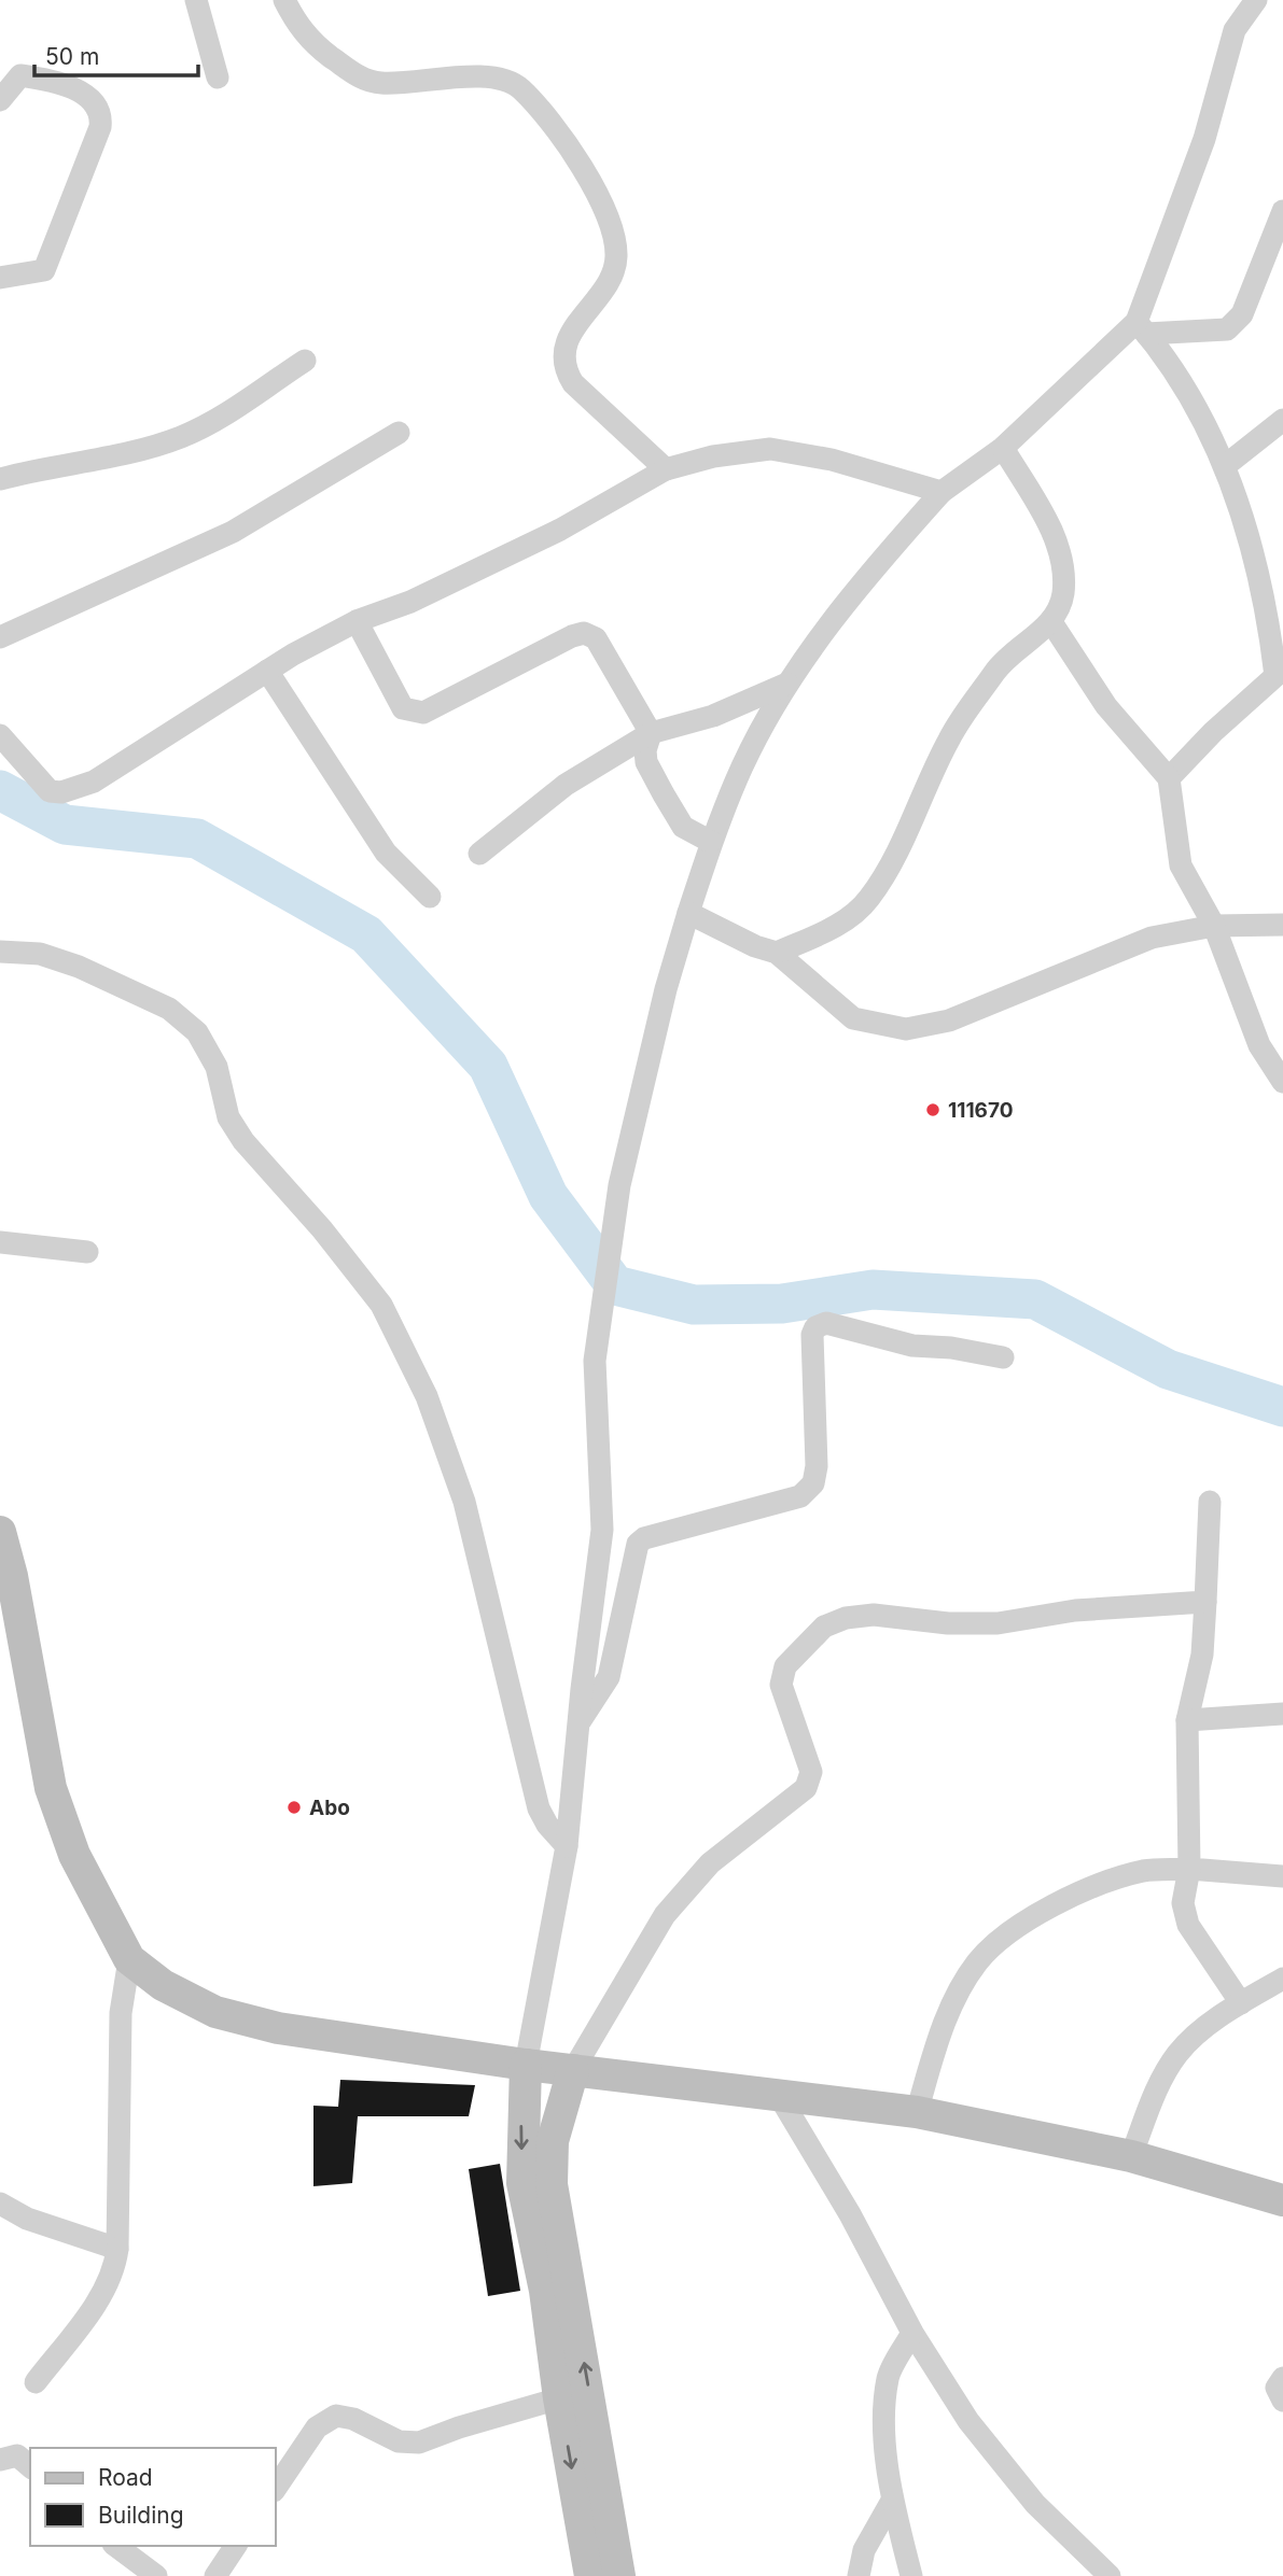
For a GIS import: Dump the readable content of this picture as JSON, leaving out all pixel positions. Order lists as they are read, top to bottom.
{
  "places": ["111670", "Abo"],
  "legend": ["Road", "Building"],
  "scale_bar": "50 m"
}
